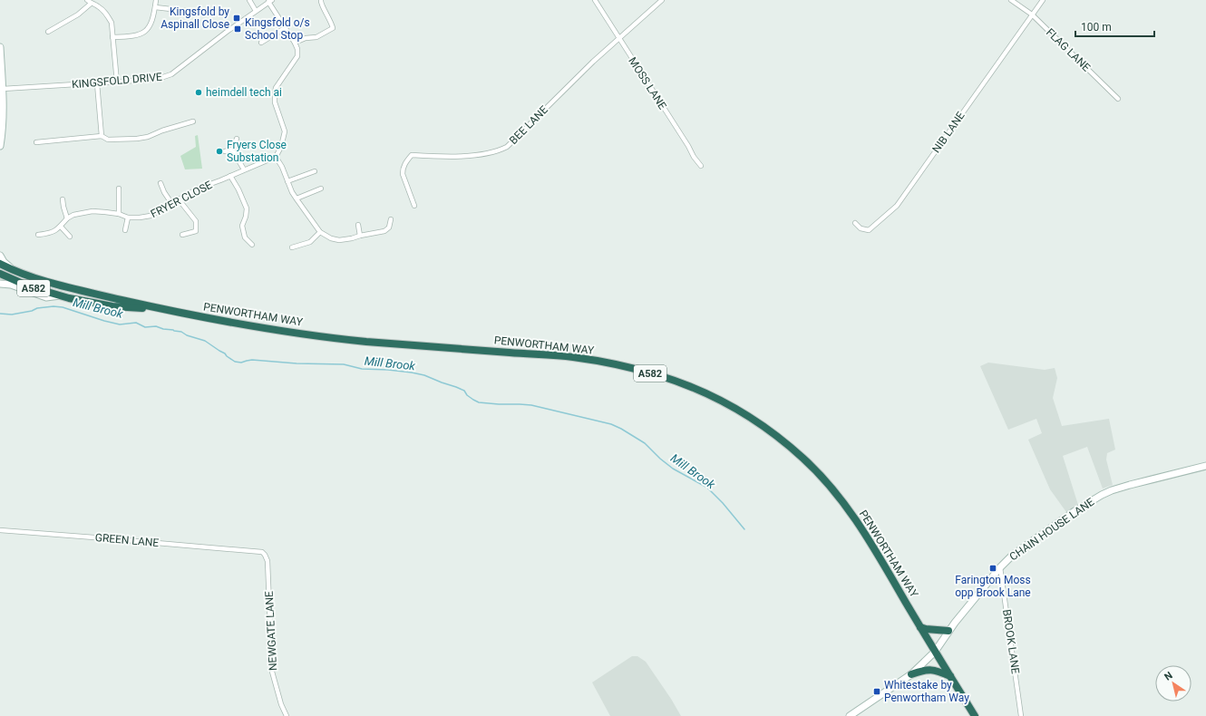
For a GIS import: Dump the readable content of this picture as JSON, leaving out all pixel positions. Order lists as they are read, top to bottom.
{
  "streets": {
    "highway": ["A582", "PENWORTHAM WAY"],
    "street": [
      "FLAG LANE",
      "KINGSFOLD DRIVE",
      "MOSS LANE",
      "BEE LANE",
      "NIB LANE",
      "FRYER CLOSE",
      "CHAIN HOUSE LANE",
      "GREEN LANE",
      "NEWGATE LANE",
      "BROOK LANE"
    ]
  },
  "crossings": [
    ["FLAG LANE", "NIB LANE"],
    ["MOSS LANE", "BEE LANE"],
    ["PENWORTHAM WAY", "CHAIN HOUSE LANE"],
    ["CHAIN HOUSE LANE", "BROOK LANE"],
    ["GREEN LANE", "NEWGATE LANE"]
  ],
  "water": ["Mill Brook"],
  "places": {
    "transit": [
      "Kingsfold by Aspinall Close",
      "Kingsfold o/s School Stop",
      "Farington Moss opp Brook Lane",
      "Whitestake by Penwortham Way"
    ],
    "other": ["heimdell tech ai", "Fryers Close Substation"]
  },
  "scale_bar": "100 m",
  "north": "top left"
}
